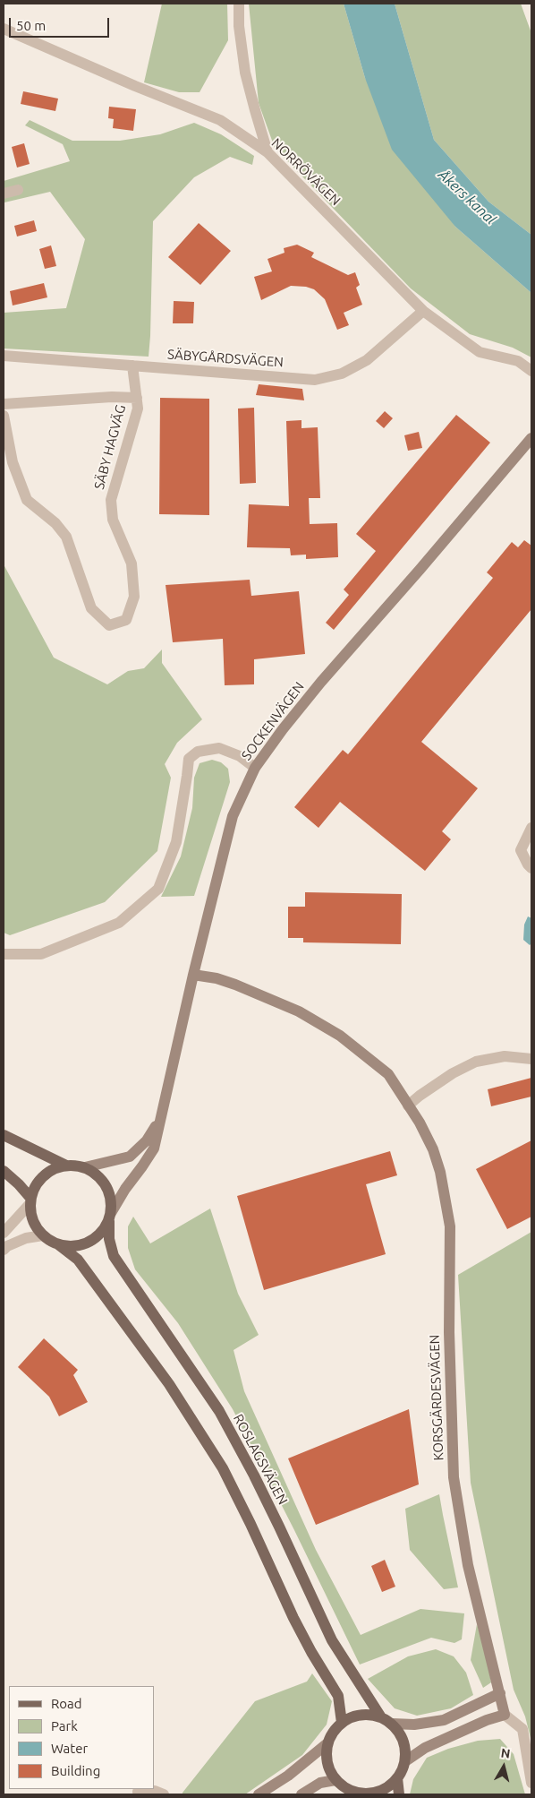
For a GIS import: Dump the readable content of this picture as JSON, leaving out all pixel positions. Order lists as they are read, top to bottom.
{
  "streets": {
    "main road": ["ROSLAGSVÄGEN"],
    "street": [
      "NORRÖVÄGEN",
      "SÄBYGÅRDSVÄGEN",
      "SÄBY HAGVÄG",
      "SOCKENVÄGEN",
      "KORSGÄRDESVÄGEN"
    ]
  },
  "crossings": [
    ["NORRÖVÄGEN", "SÄBYGÅRDSVÄGEN"],
    ["SÄBYGÅRDSVÄGEN", "SÄBY HAGVÄG"],
    ["SOCKENVÄGEN", "KORSGÄRDESVÄGEN"],
    ["SOCKENVÄGEN", "ROSLAGSVÄGEN"]
  ],
  "water": ["Åkers kanal"],
  "legend": [
    "Road",
    "Park",
    "Water",
    "Building"
  ],
  "scale_bar": "50 m",
  "north": "top"
}
